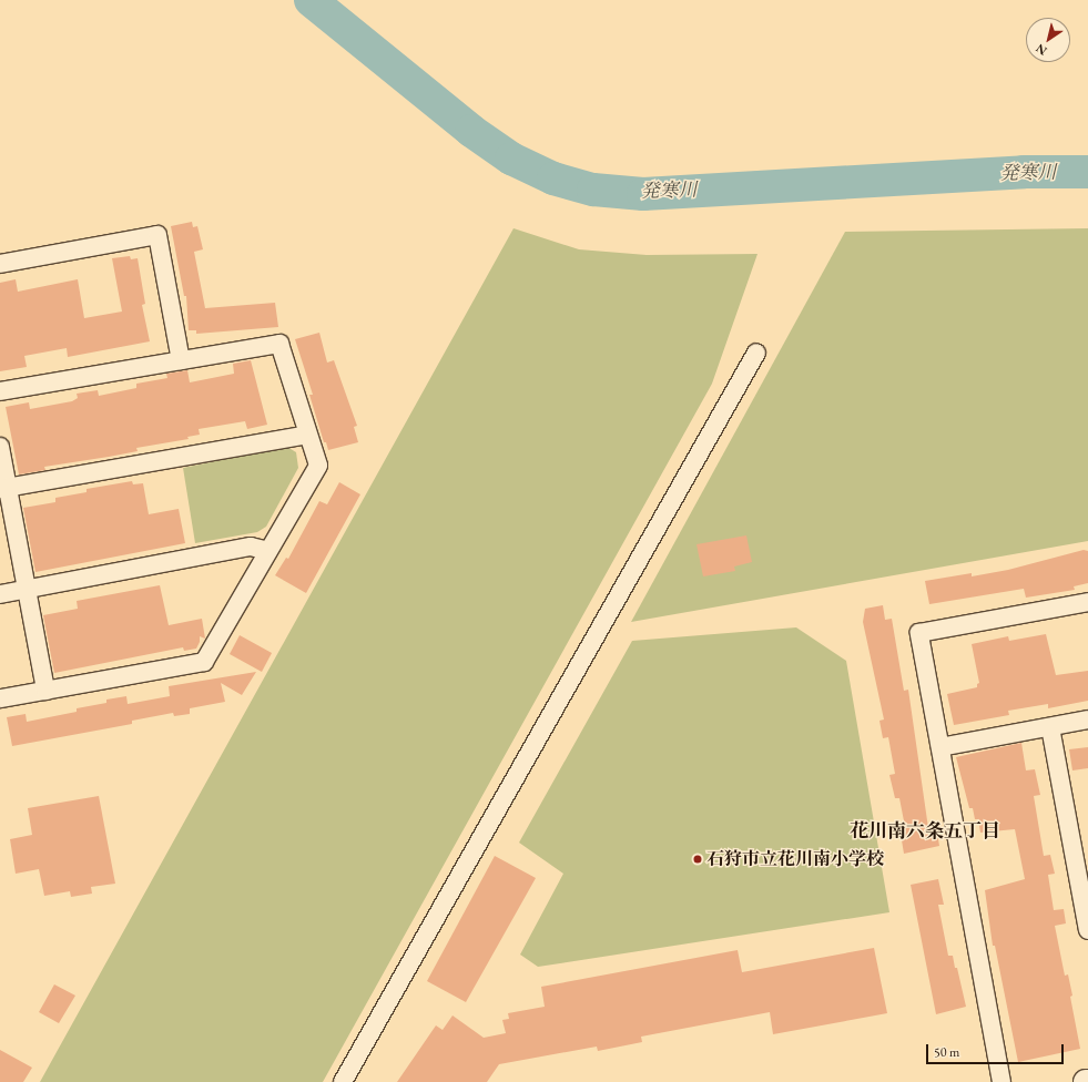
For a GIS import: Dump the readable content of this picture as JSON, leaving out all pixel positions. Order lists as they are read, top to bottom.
{
  "districts": ["花川南六条五丁目"],
  "water": ["発寒川"],
  "places": ["石狩市立花川南小学校"],
  "scale_bar": "50 m",
  "north": "bottom left"
}
